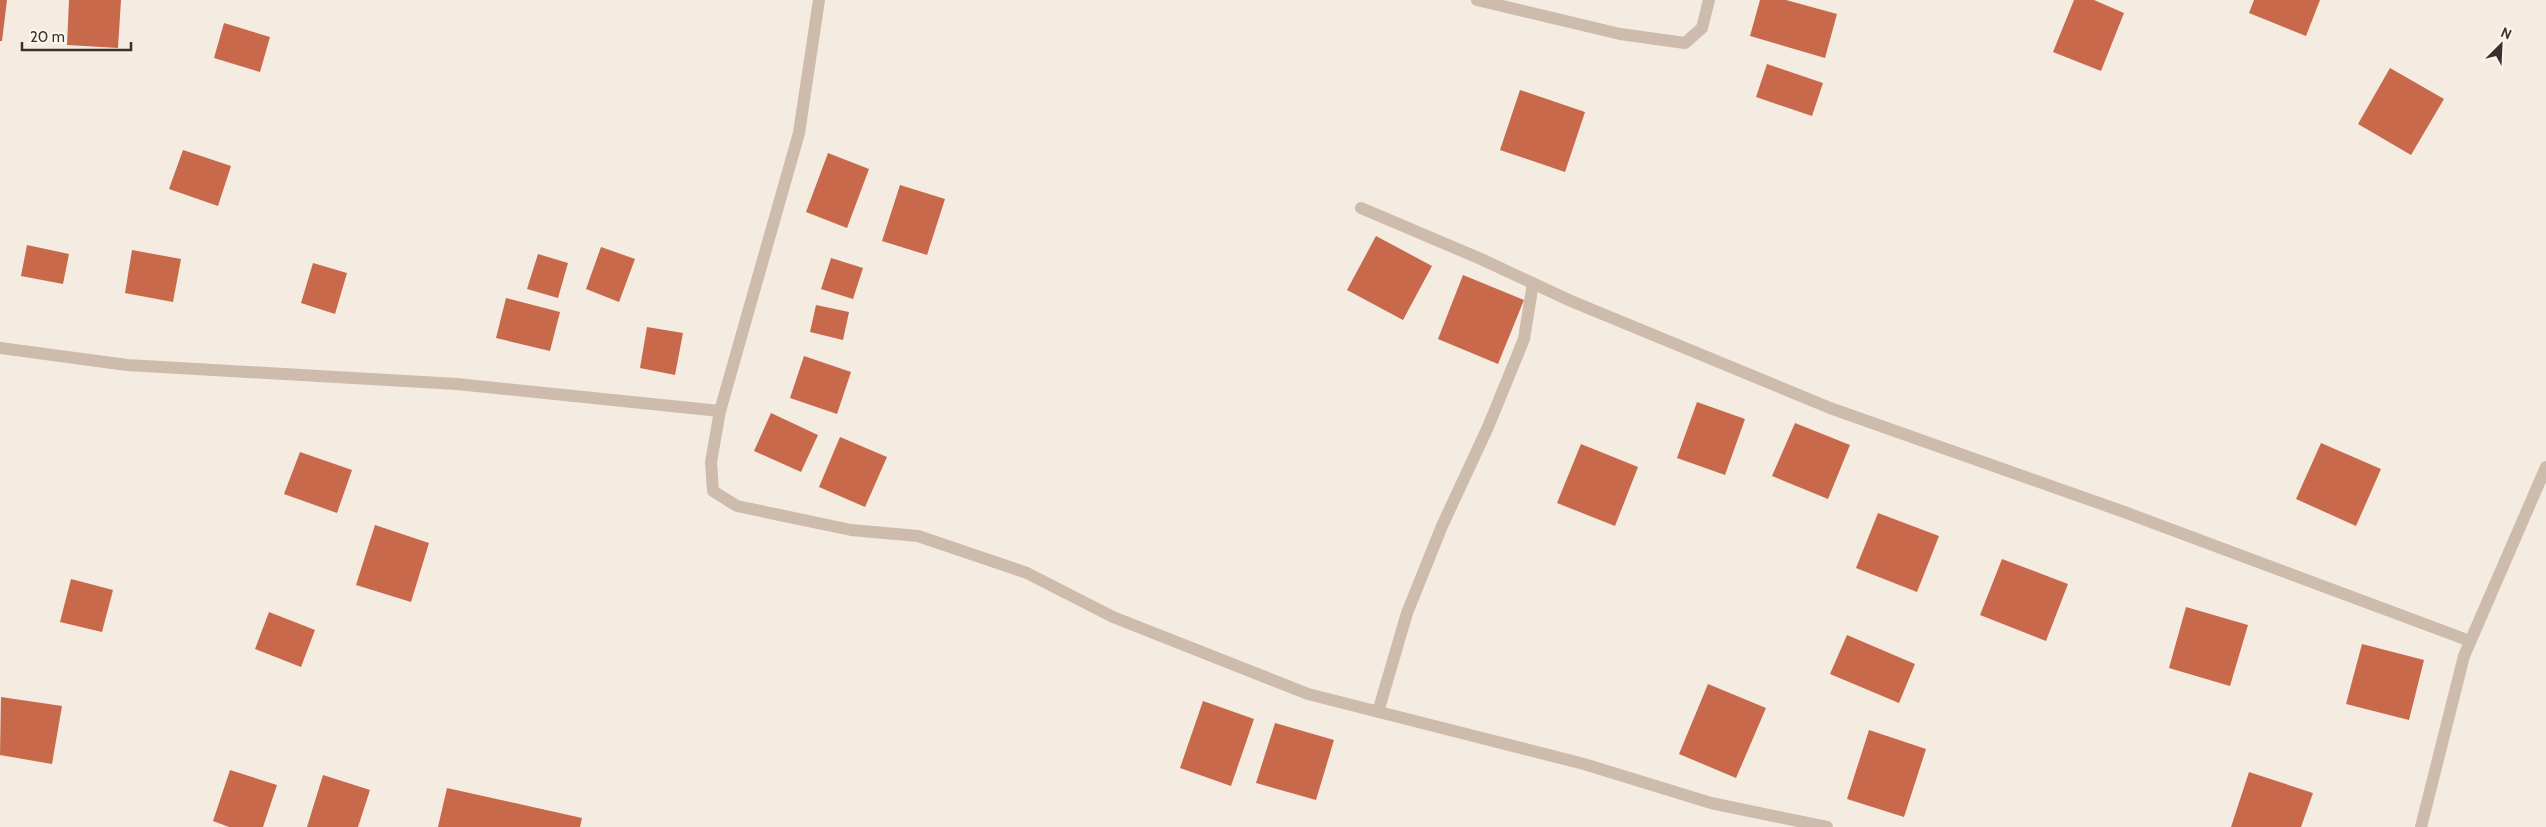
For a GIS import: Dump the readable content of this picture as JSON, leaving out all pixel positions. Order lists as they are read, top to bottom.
{
  "scale_bar": "20 m",
  "north": "top right"
}
